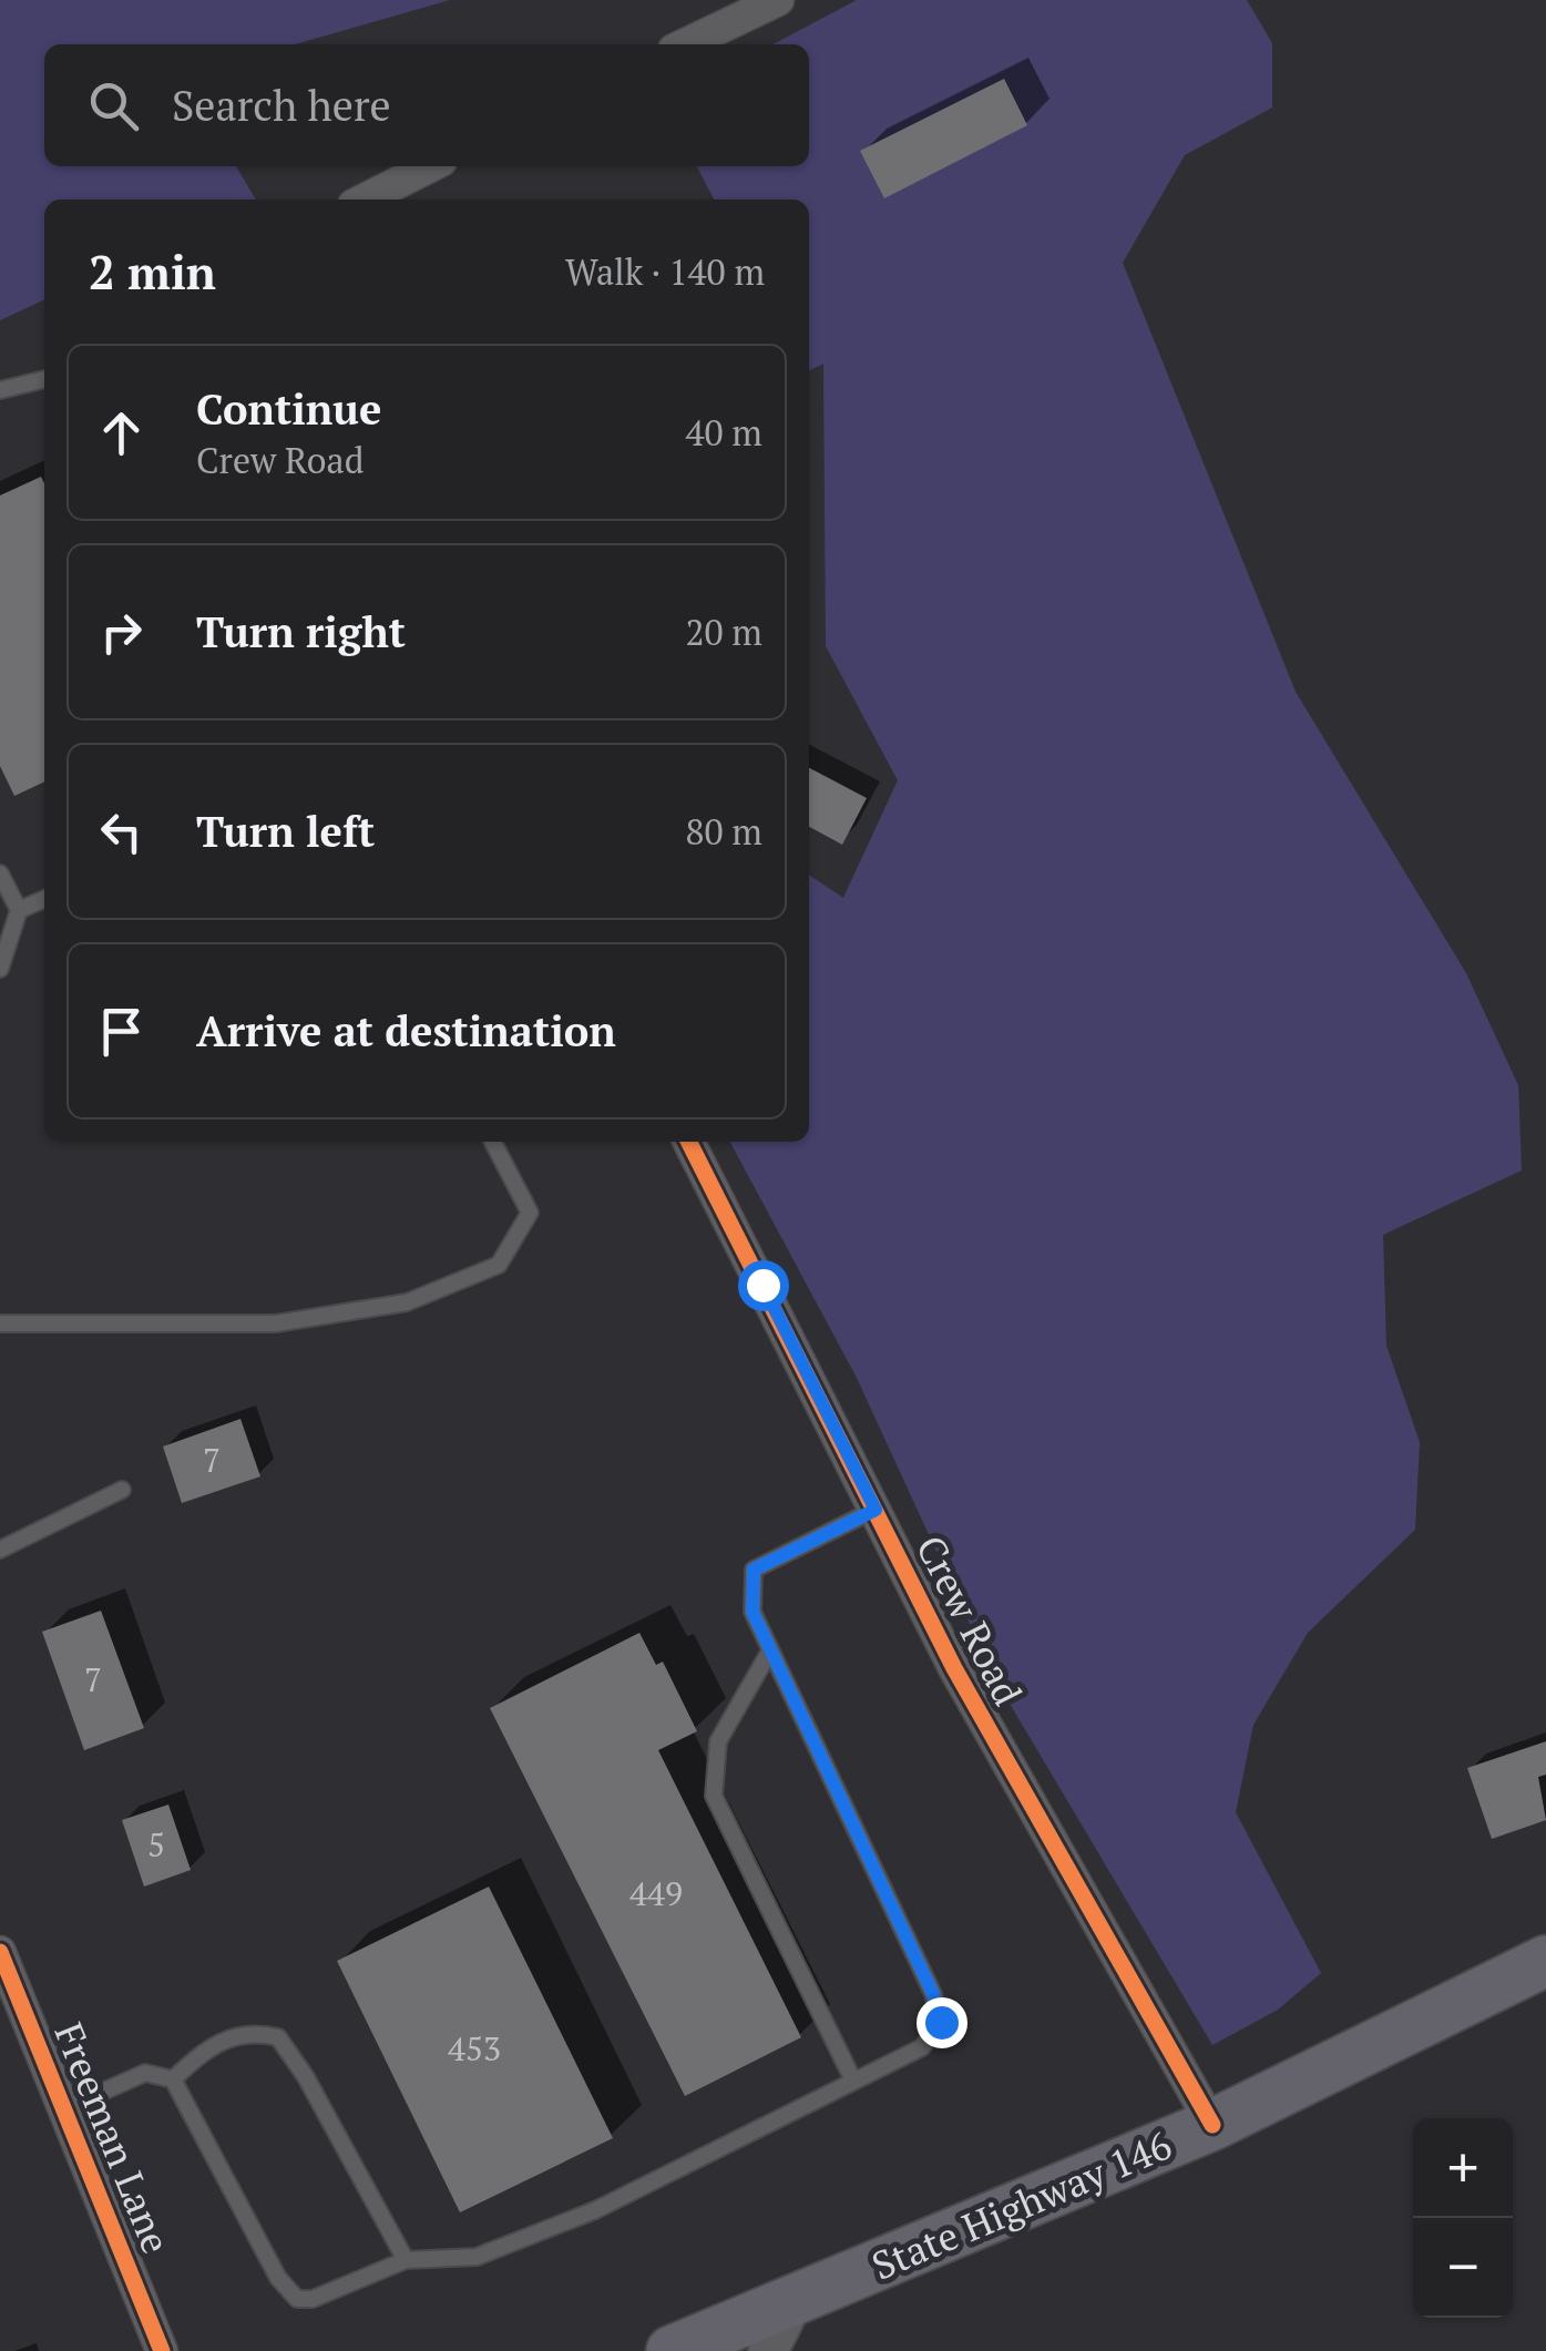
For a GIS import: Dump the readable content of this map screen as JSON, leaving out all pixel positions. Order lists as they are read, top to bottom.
{
  "streets": {
    "main road": ["State Highway 146"],
    "street": ["Crew Road", "Freeman Lane"]
  },
  "crossings": [
    ["Crew Road", "State Highway 146"]
  ],
  "house_numbers": [
    "7",
    "7",
    "5",
    "449",
    "453"
  ],
  "page": {
    "search": "Search here",
    "heading": ["2 min", "Walk · 140 m"],
    "list": [
      ["Continue", "Crew Road", "40 m"],
      ["Turn right", "20 m"],
      ["Turn left", "80 m"],
      "Arrive at destination"
    ],
    "map_buttons": ["+", "−"]
  }
}
